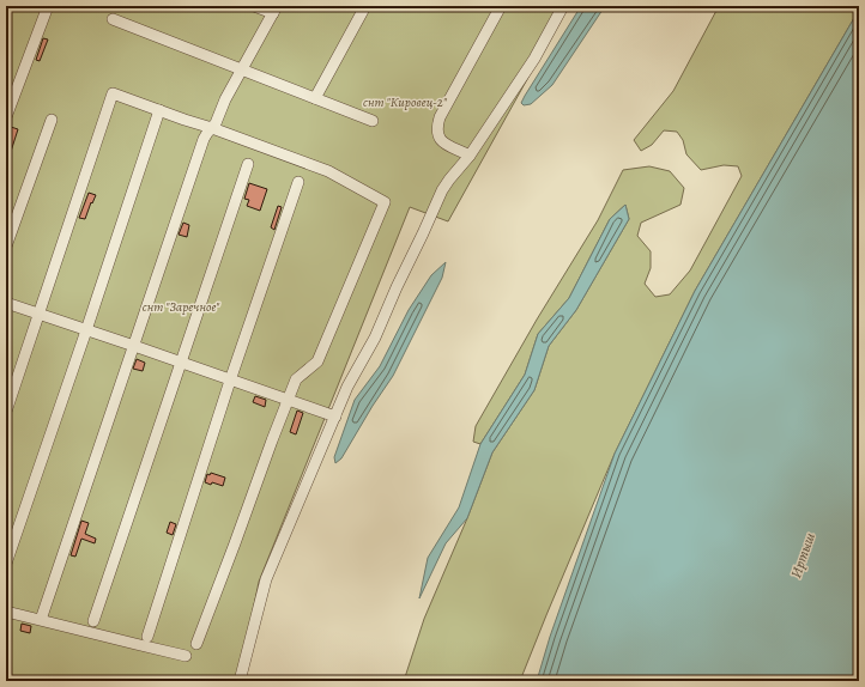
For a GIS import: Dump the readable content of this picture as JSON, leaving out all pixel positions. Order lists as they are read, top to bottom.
{
  "water": ["Иртыш"],
  "parks": ["снт \"Кировец-2\"", "снт \"Заречное\""]
}
